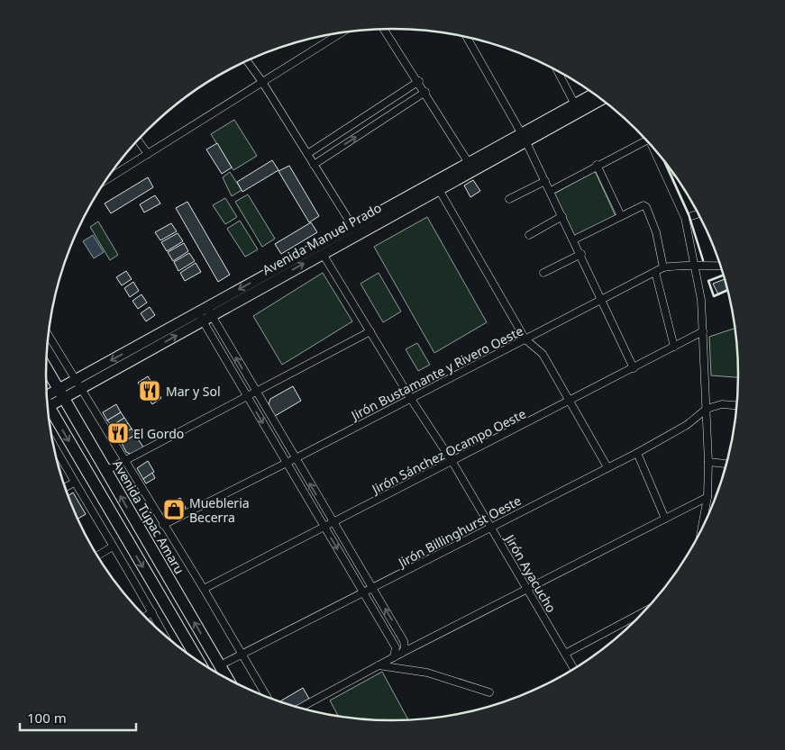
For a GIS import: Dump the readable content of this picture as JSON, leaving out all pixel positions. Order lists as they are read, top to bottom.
{
  "streets": {
    "highway": ["Avenida Túpac Amaru"],
    "main road": ["Avenida Manuel Prado"],
    "street": [
      "Jirón Bustamante y Rivero Oeste",
      "Jirón Sánchez Ocampo Oeste",
      "Jirón Billinghurst Oeste",
      "Jirón Ayacucho"
    ]
  },
  "crossings": [
    ["Avenida Manuel Prado", "Avenida Túpac Amaru"],
    ["Avenida Manuel Prado", "Jirón Ayacucho"],
    ["Jirón Bustamante y Rivero Oeste", "Jirón Ayacucho"],
    ["Jirón Sánchez Ocampo Oeste", "Jirón Ayacucho"],
    ["Avenida Túpac Amaru", "Jirón Billinghurst Oeste"],
    ["Jirón Billinghurst Oeste", "Jirón Ayacucho"]
  ],
  "places": {
    "restaurant": ["Mar y Sol", "El Gordo"],
    "shop": ["Muebleria Becerra"]
  },
  "scale_bar": "100 m"
}
